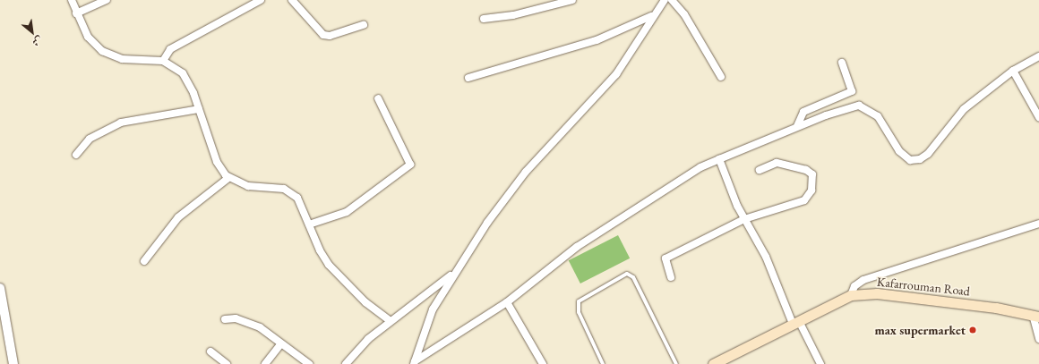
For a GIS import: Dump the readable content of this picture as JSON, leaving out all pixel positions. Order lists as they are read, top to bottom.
{
  "streets": {
    "main road": ["Kafarrouman Road"]
  },
  "places": ["max supermarket"],
  "north": "bottom right"
}
